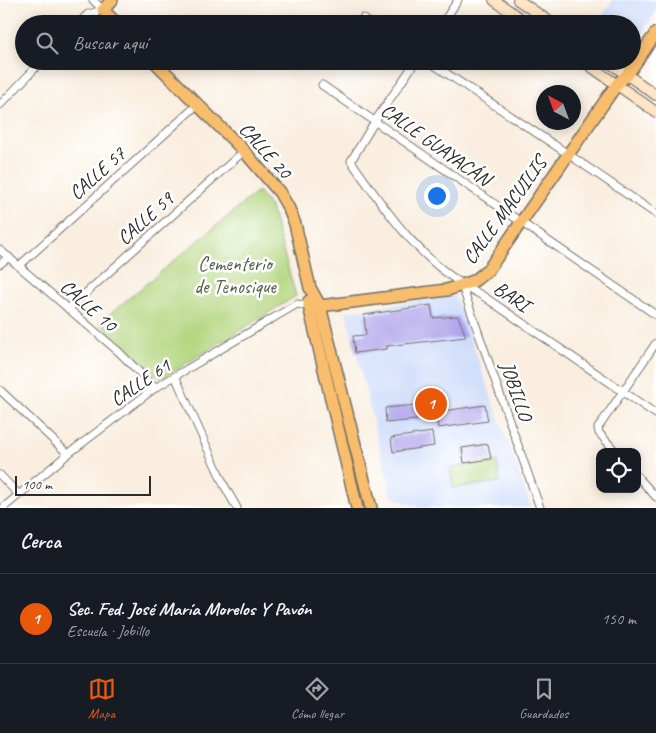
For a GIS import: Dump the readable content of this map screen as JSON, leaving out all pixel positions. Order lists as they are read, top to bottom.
{
  "streets": {
    "main road": ["CALLE 20", "CALLE MACUILIS"],
    "street": [
      "CALLE GUAYACÁN",
      "CALLE 57",
      "CALLE 59",
      "BARI",
      "CALLE 10",
      "CALLE 61",
      "JOBILLO"
    ]
  },
  "crossings": [
    ["CALLE GUAYACÁN", "CALLE MACUILIS"],
    ["CALLE GUAYACÁN", "BARI"],
    ["CALLE 20", "CALLE 57"],
    ["CALLE 20", "CALLE MACUILIS"],
    ["CALLE 20", "CALLE 59"],
    ["CALLE 20", "CALLE 61"],
    ["CALLE 57", "CALLE 10"],
    ["CALLE MACUILIS", "BARI"],
    ["CALLE MACUILIS", "CALLE 61"],
    ["CALLE MACUILIS", "JOBILLO"],
    ["CALLE 59", "CALLE 10"],
    ["BARI", "JOBILLO"],
    ["CALLE 10", "CALLE 61"]
  ],
  "parks": ["Cementerio de Tenosique"],
  "scale_bar": "100 m",
  "north": "top left",
  "page": {
    "search": "Buscar aquí",
    "pins": "1",
    "scale": "100 m",
    "heading": "Cerca",
    "list": [
      {
        "mark": "1",
        "name": "Sec. Fed. José María Morelos Y Pavón",
        "note": "Escuela · Jobillo",
        "value": "150 m"
      }
    ],
    "nav": ["Mapa", "Cómo llegar", "Guardados"]
  }
}
